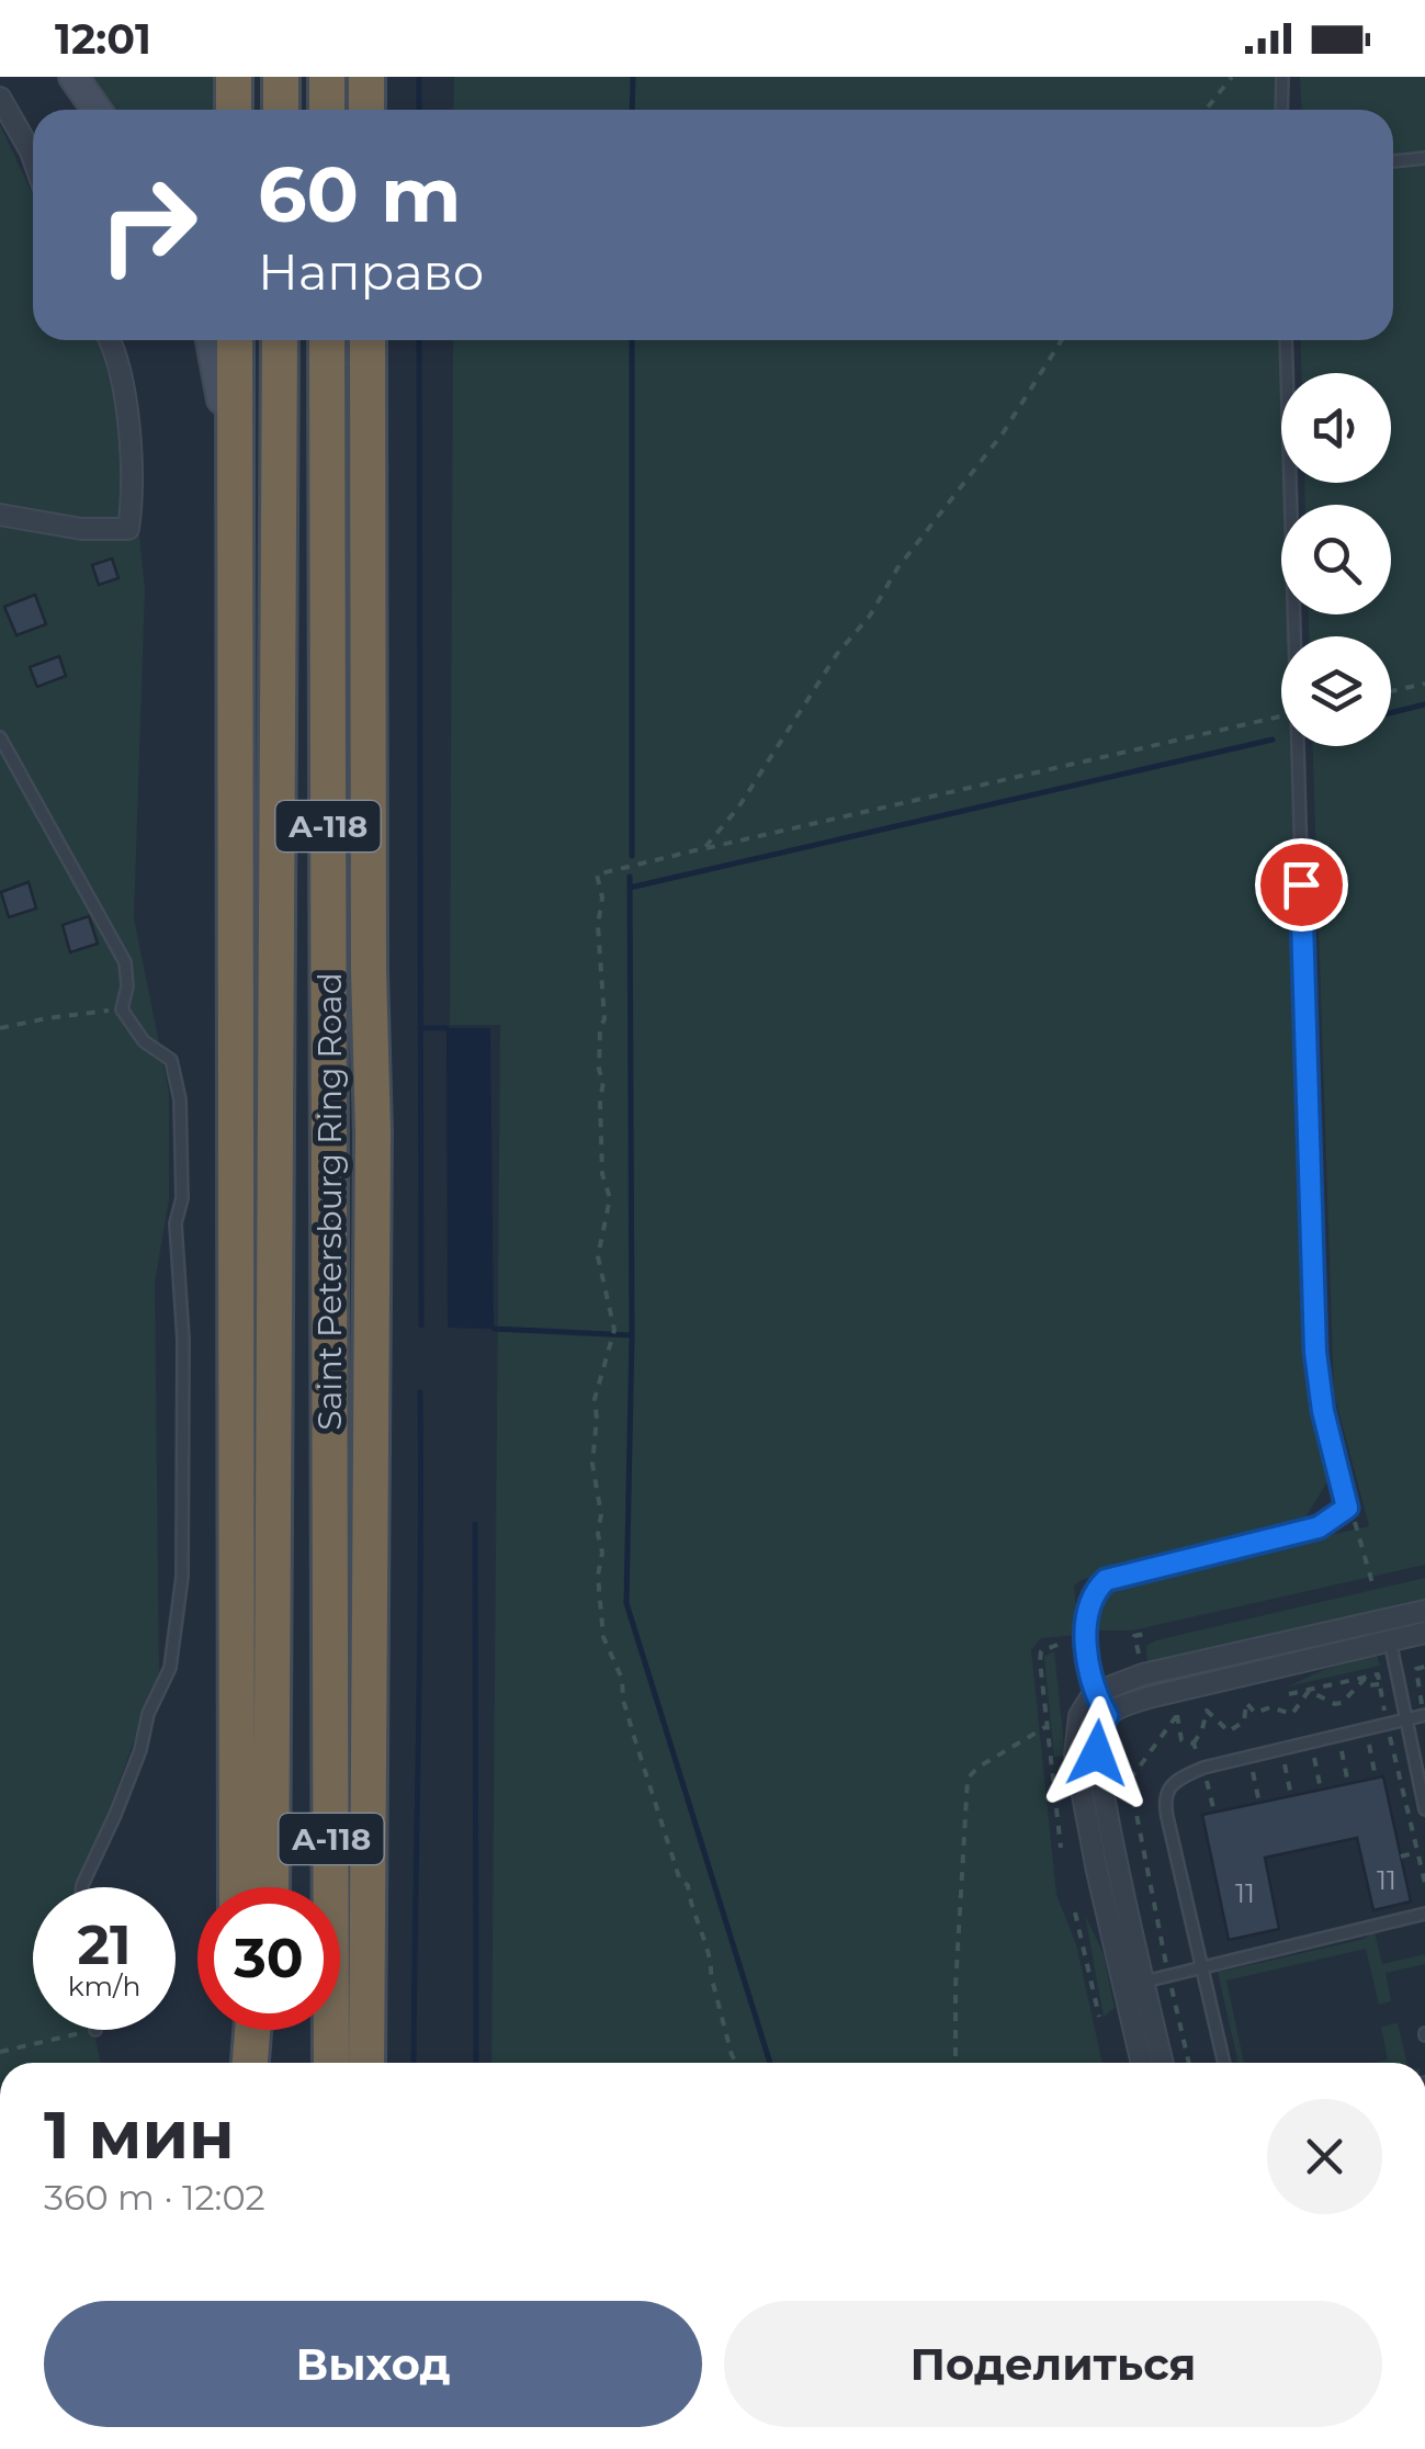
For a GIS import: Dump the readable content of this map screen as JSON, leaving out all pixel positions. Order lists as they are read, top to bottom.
{
  "streets": {
    "highway": ["А-118", "Saint Petersburg Ring Road"]
  },
  "house_numbers": ["11", "11"],
  "page": {
    "status": "12:01",
    "turn": ["60 m", "Направо"],
    "speed": "21 km/h",
    "limit": "30",
    "heading": ["1 мин", "360 m · 12:02"],
    "buttons": ["Выход", "Поделиться"]
  }
}
